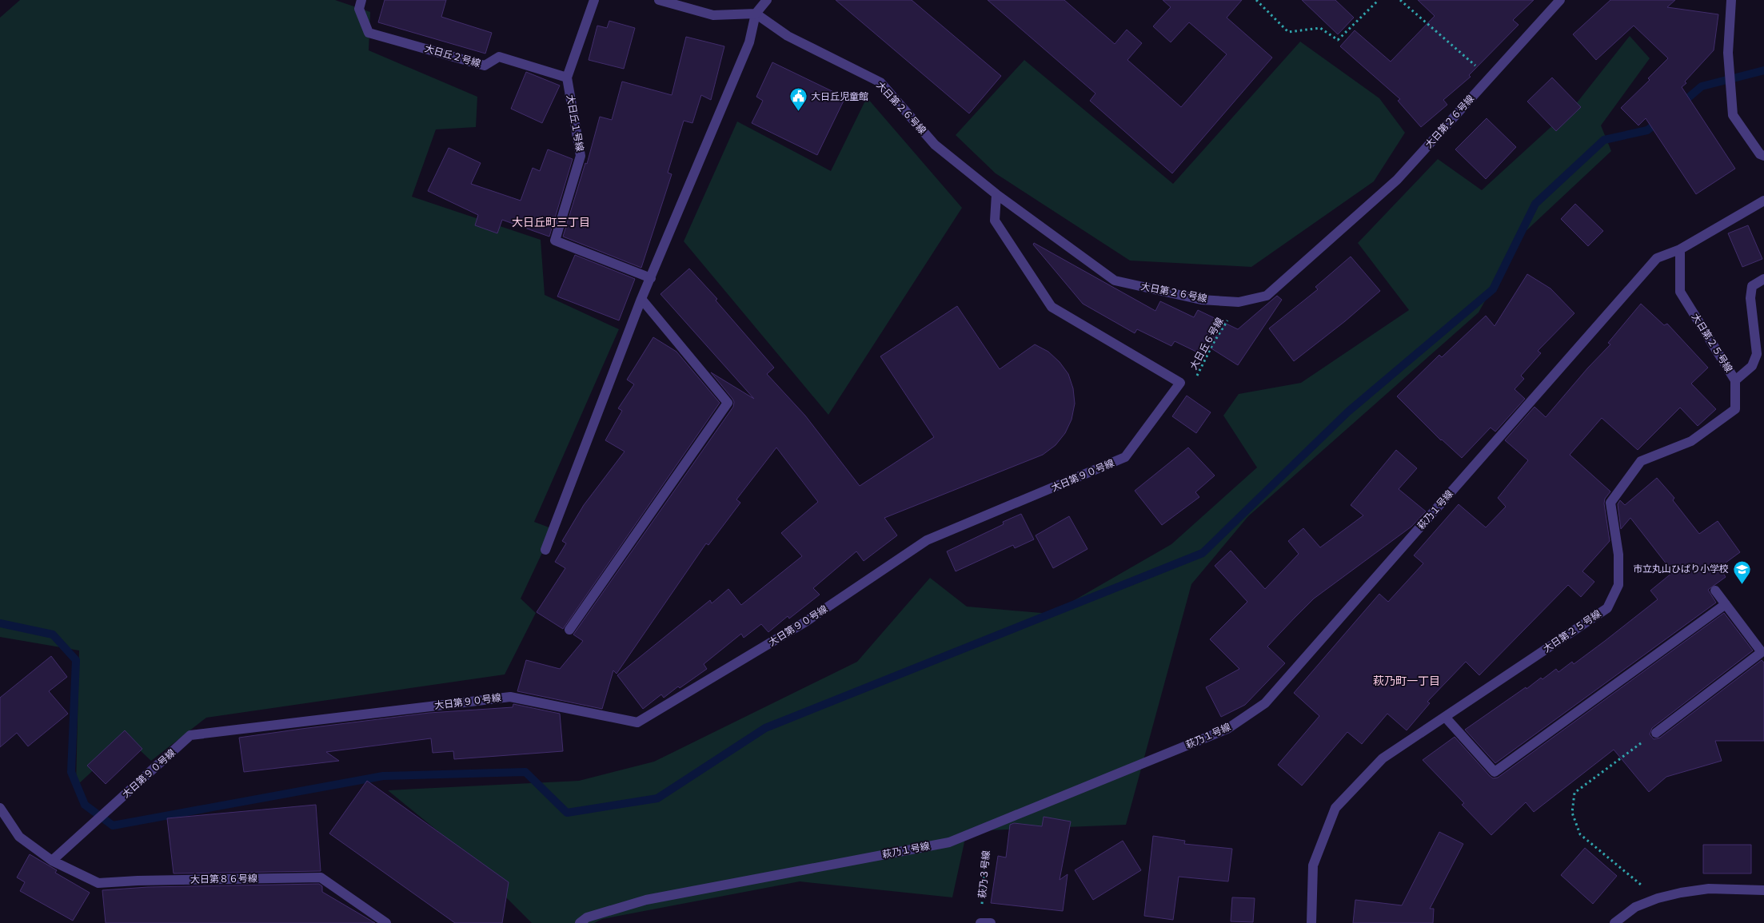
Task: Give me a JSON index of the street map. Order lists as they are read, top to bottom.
{
  "streets": {
    "street": [
      "大日丘２号線",
      "大日第２６号線",
      "大日丘１号線",
      "大日第２５号線",
      "大日第９０号線",
      "萩乃１号線",
      "大日第８６号線"
    ],
    "path": ["大日丘６号線", "萩乃３号線"]
  },
  "crossings": [
    ["大日丘２号線", "大日丘１号線"],
    ["大日第２６号線", "大日丘６号線"],
    ["大日第２５号線", "萩乃１号線"],
    ["大日丘６号線", "大日第９０号線"],
    ["大日第９０号線", "大日第８６号線"],
    ["萩乃１号線", "萩乃３号線"]
  ],
  "districts": ["大日丘町三丁目", "萩乃町一丁目"],
  "places": {
    "public building": ["大日丘児童館"],
    "school or university": ["市立丸山ひばり小学校"]
  }
}
